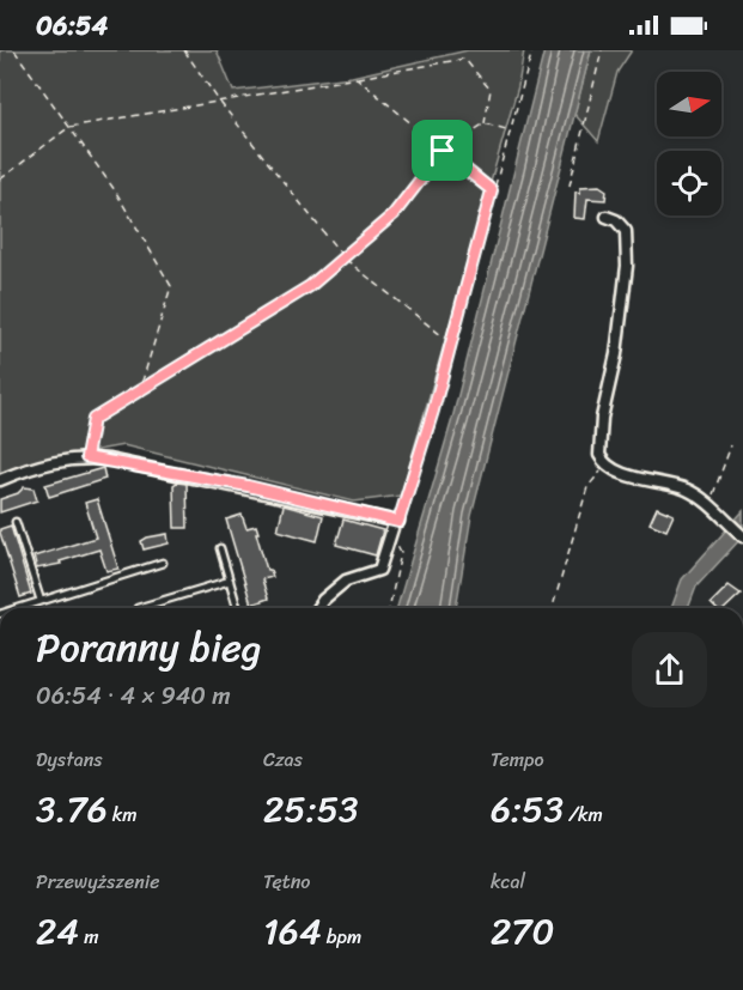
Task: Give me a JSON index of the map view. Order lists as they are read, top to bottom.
{
  "north": "right",
  "page": {
    "status": "06:54",
    "heading": ["Poranny bieg", "06:54 · 4 × 940 m"],
    "stats": [
      ["Dystans", "3.76 km"],
      ["Czas", "25:53"],
      ["Tempo", "6:53 /km"],
      ["Przewyższenie", "24 m"],
      ["Tętno", "164 bpm"],
      ["kcal", "270"]
    ]
  }
}
